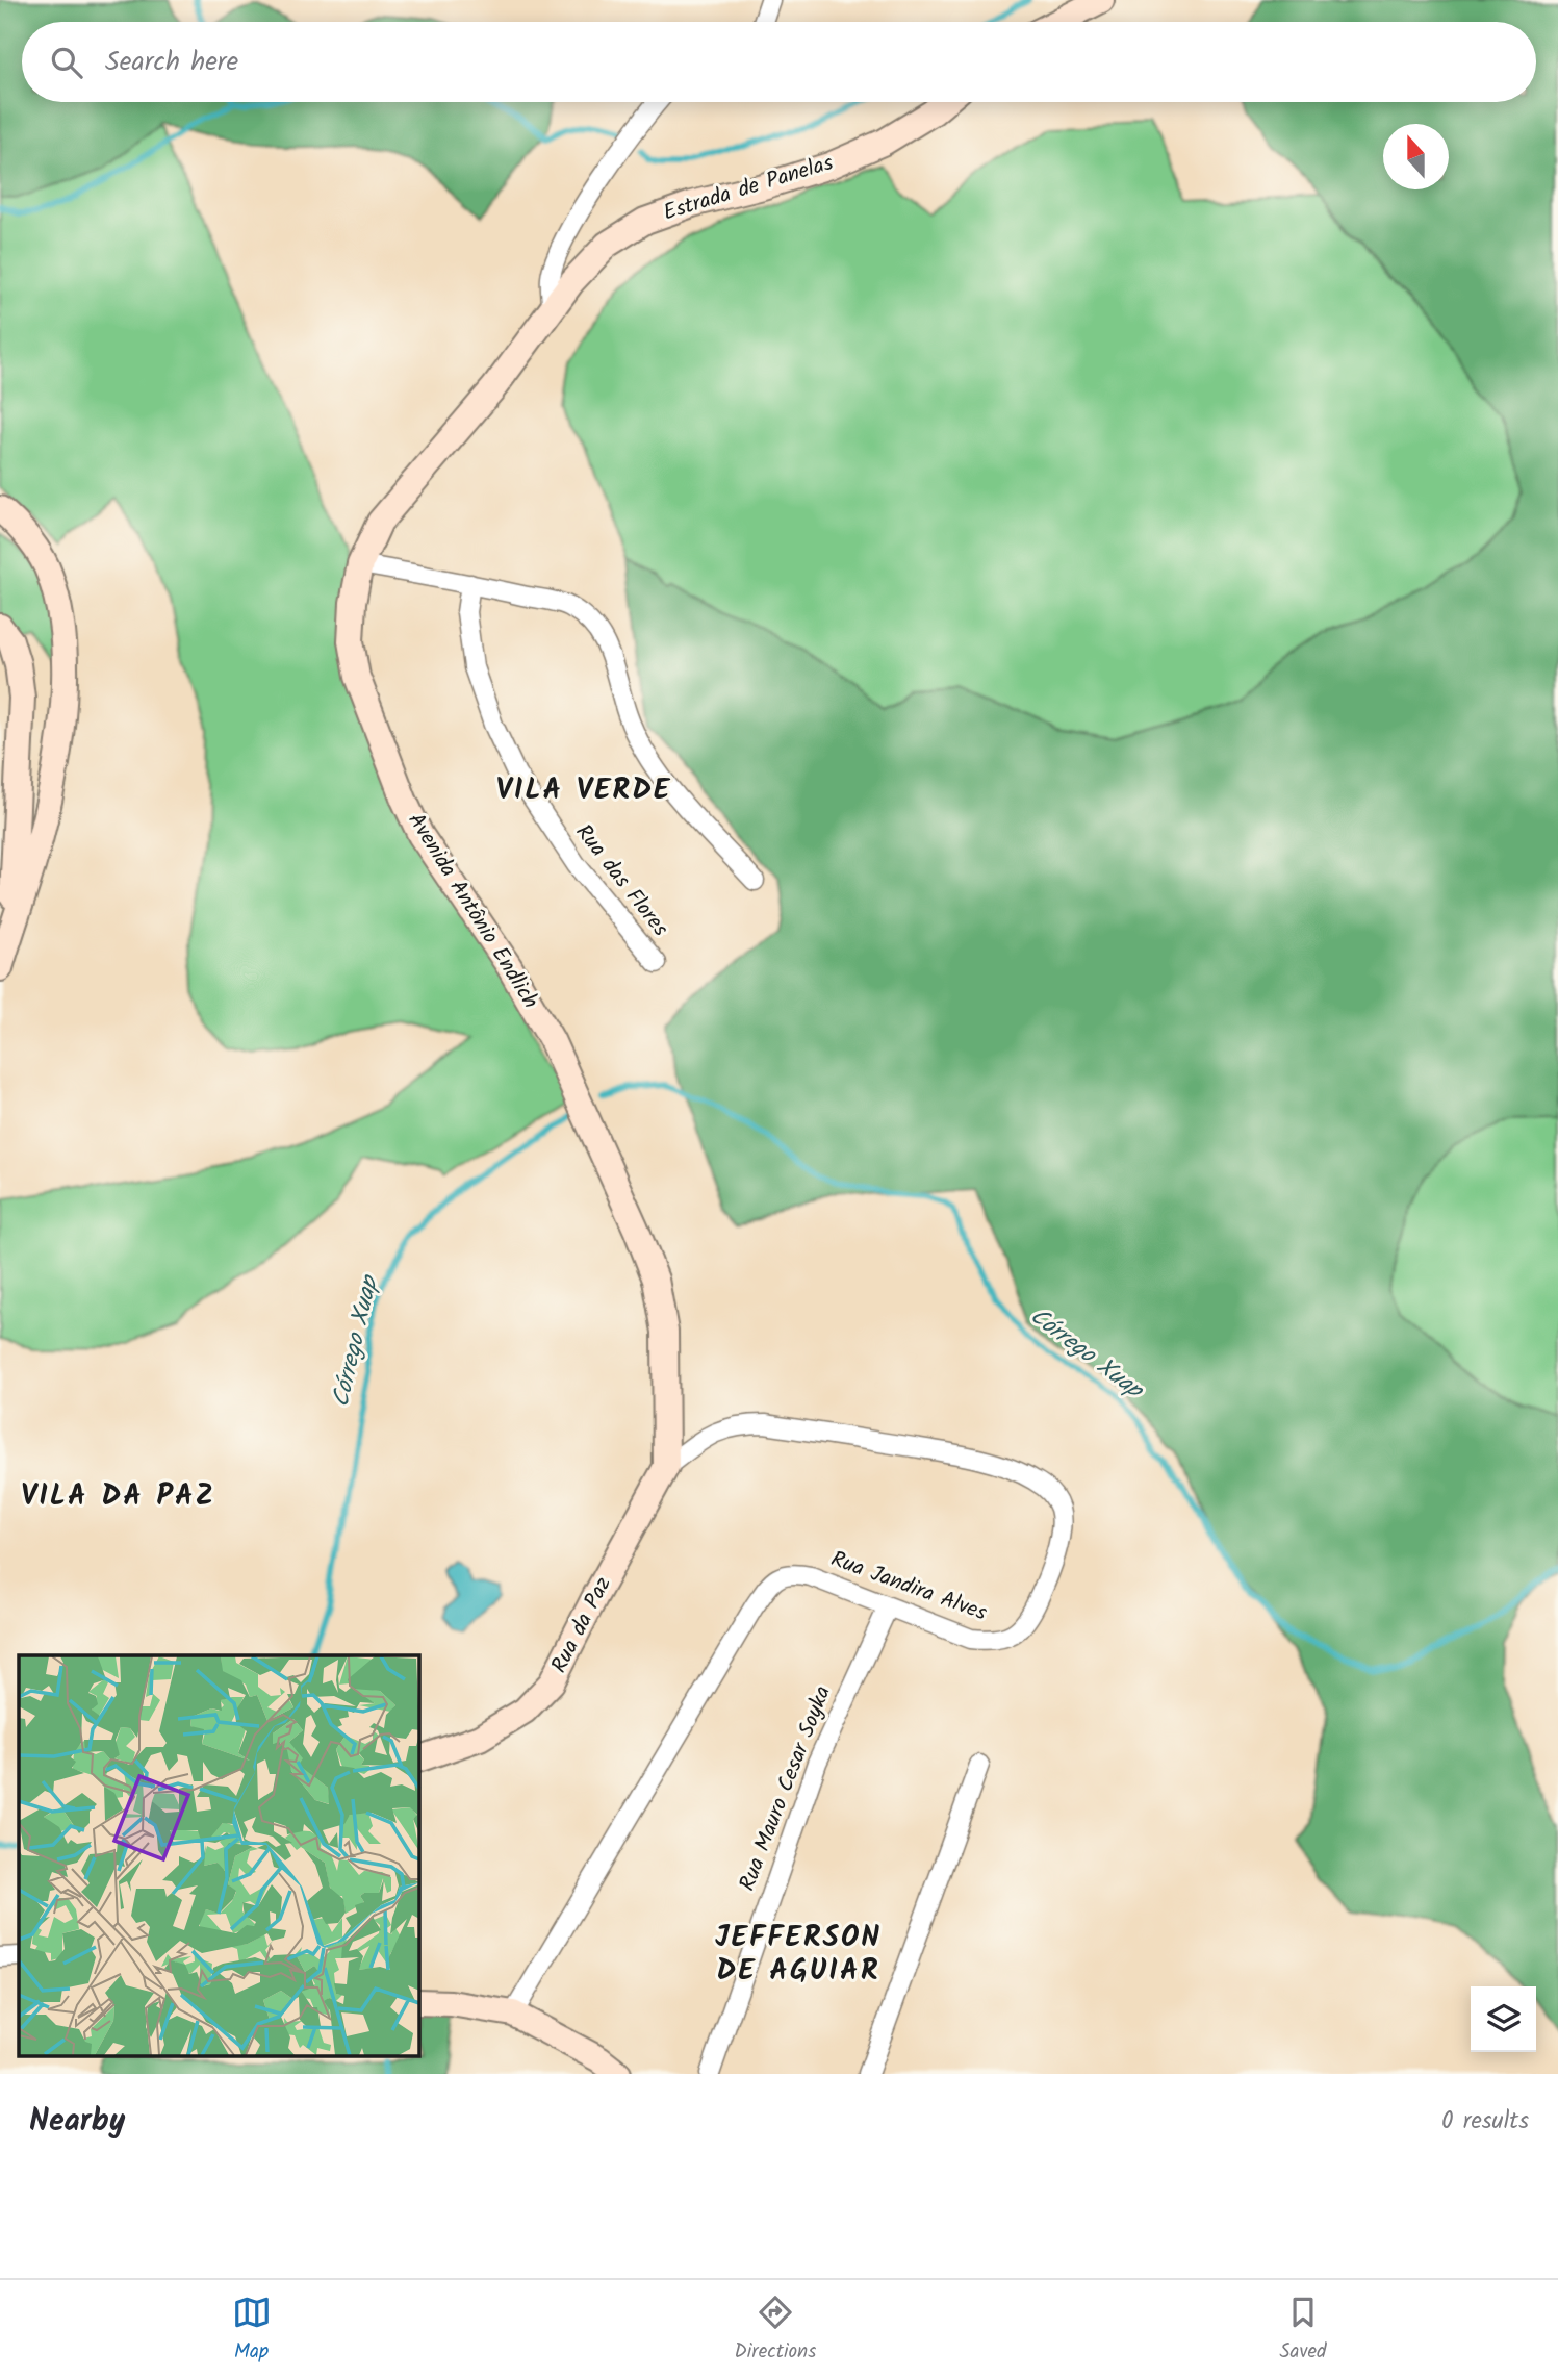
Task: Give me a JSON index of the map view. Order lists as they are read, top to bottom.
{
  "streets": {
    "street": [
      "Estrada de Panelas",
      "Rua das Flores",
      "Avenida Antônio Endlich",
      "Rua Jandira Alves",
      "Rua da Paz",
      "Rua Mauro Cesar Soyka"
    ]
  },
  "crossings": [
    ["Estrada de Panelas", "Avenida Antônio Endlich"],
    ["Avenida Antônio Endlich", "Rua Jandira Alves"],
    ["Avenida Antônio Endlich", "Rua da Paz"],
    ["Rua Jandira Alves", "Rua da Paz"],
    ["Rua Jandira Alves", "Rua Mauro Cesar Soyka"]
  ],
  "districts": ["VILA VERDE", "VILA DA PAZ", "JEFFERSON DE AGUIAR"],
  "water": ["Córrego Xuap"],
  "north": "top",
  "page": {
    "search": "Search here",
    "heading": ["Nearby", "0 results"],
    "nav": ["Map", "Directions", "Saved"]
  }
}
